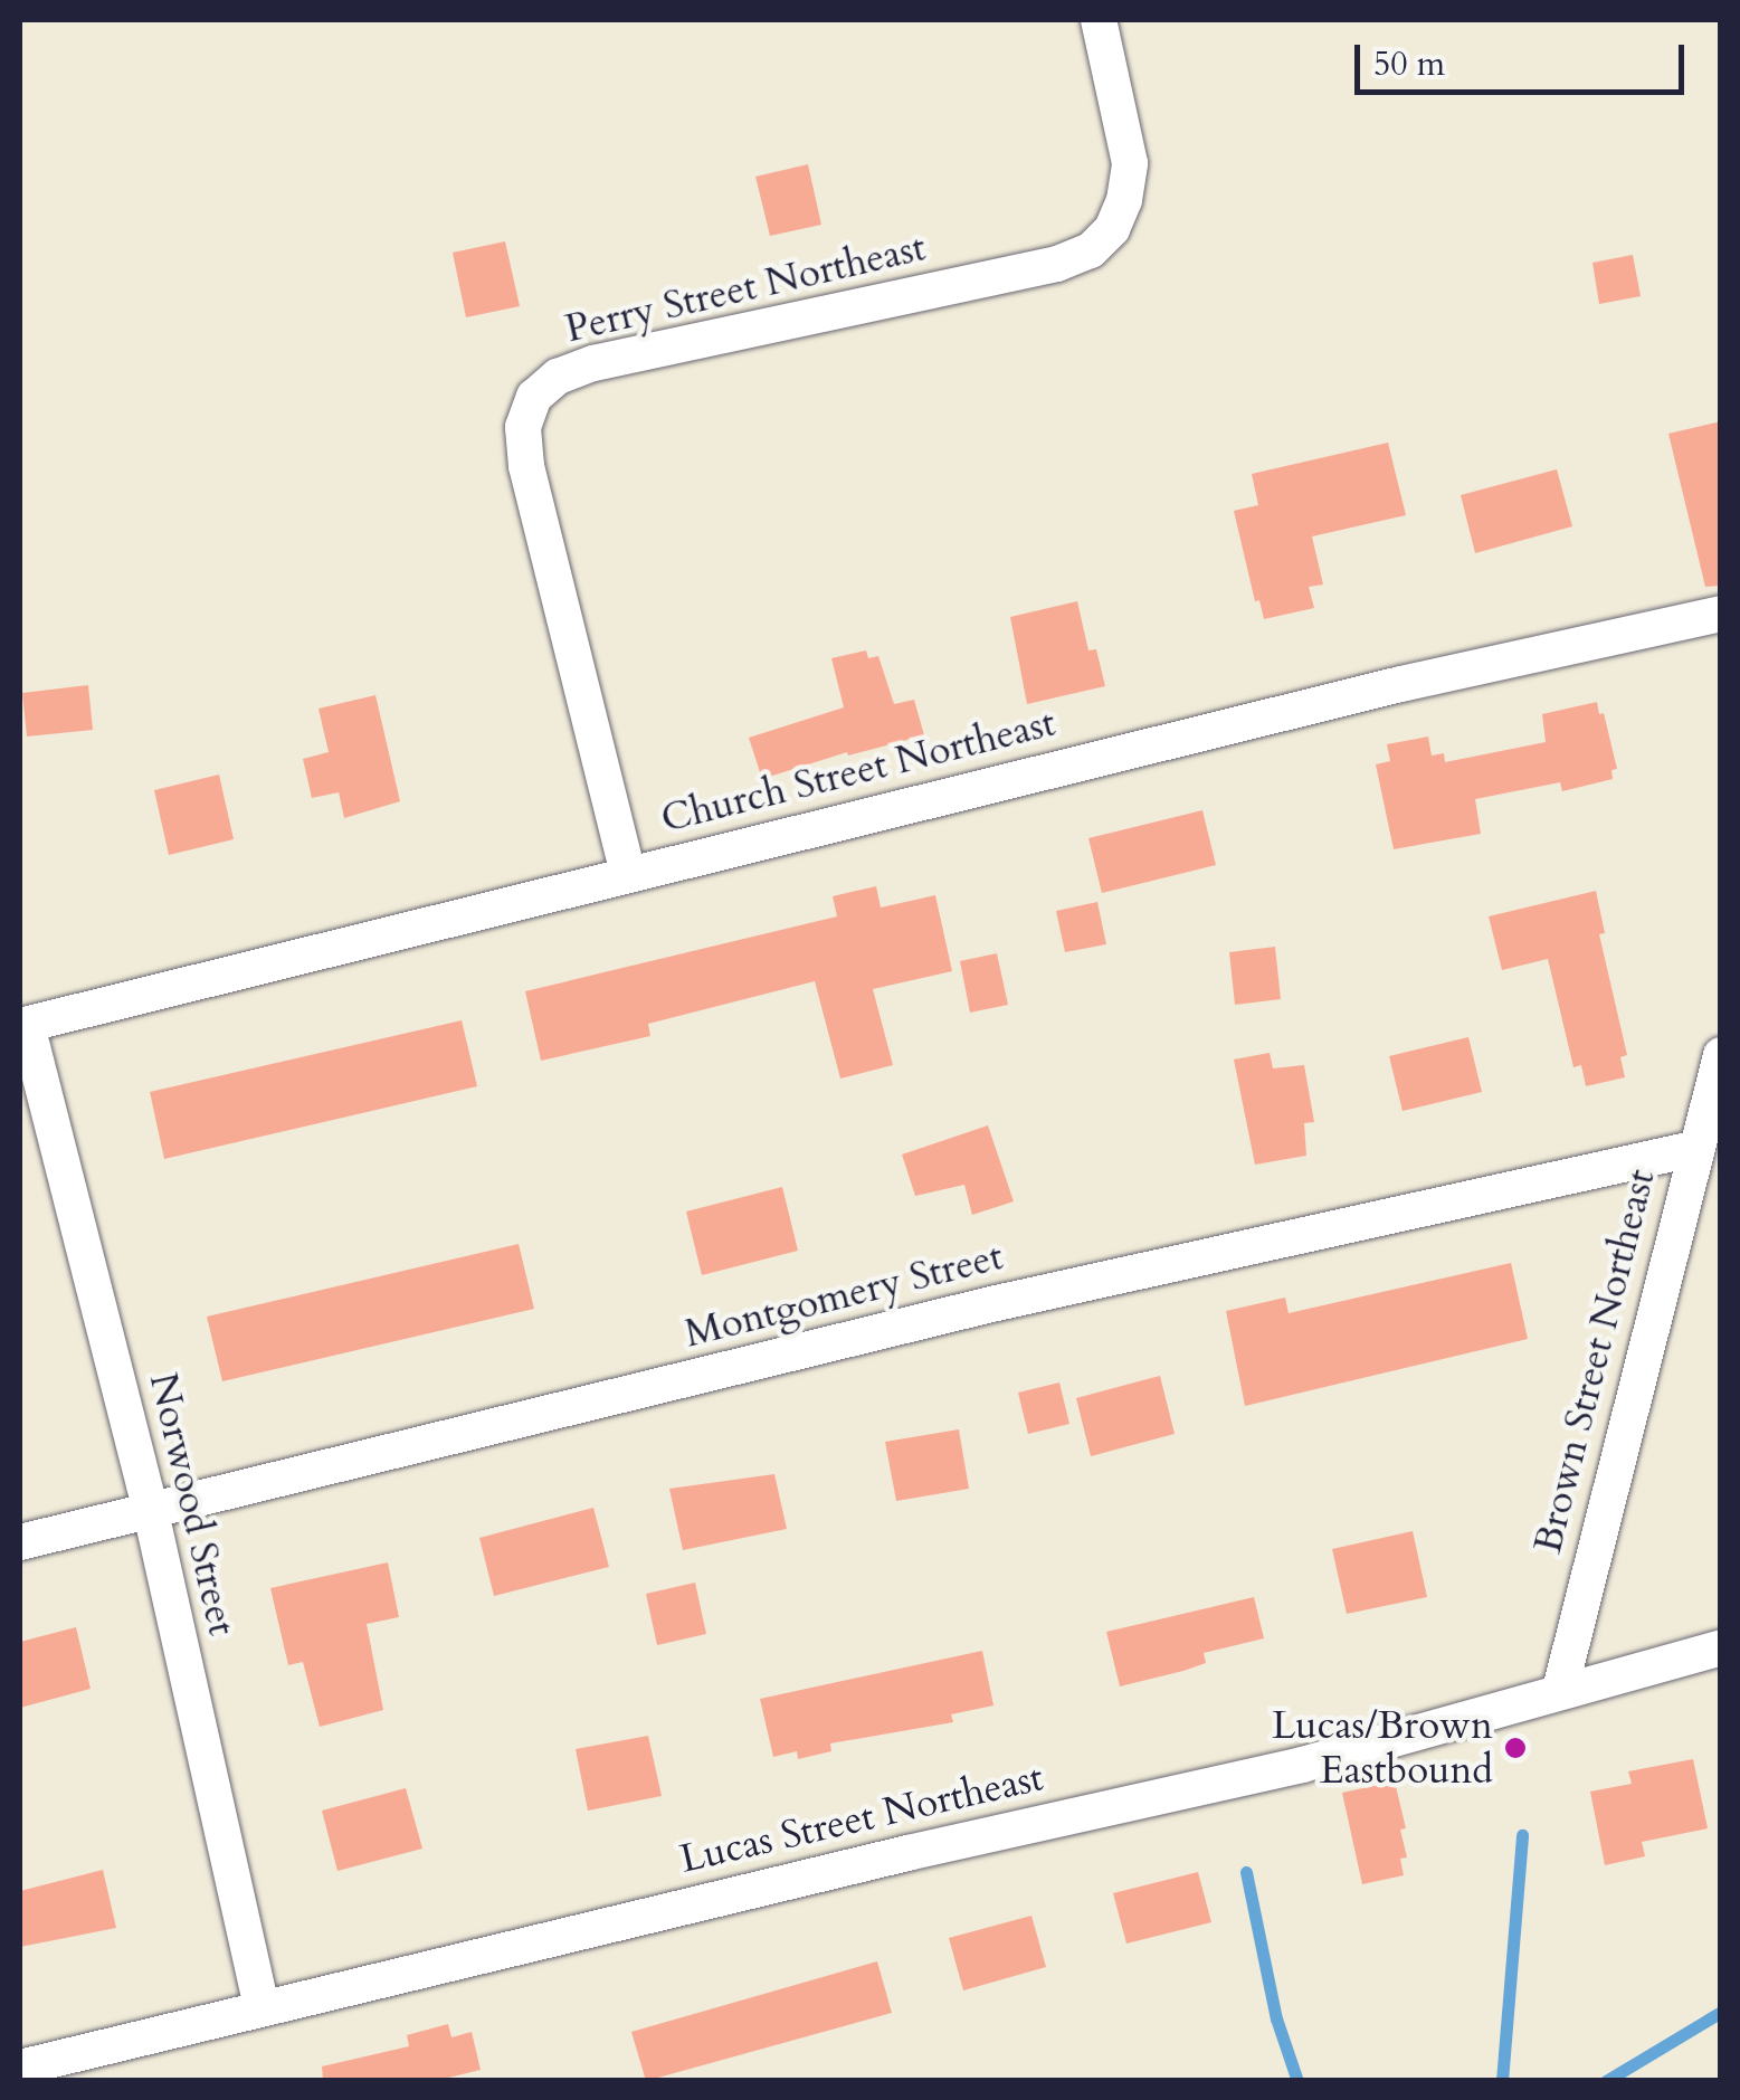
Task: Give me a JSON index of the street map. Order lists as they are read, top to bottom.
{
  "streets": {
    "street": [
      "Perry Street Northeast",
      "Church Street Northeast",
      "Montgomery Street",
      "Brown Street Northeast",
      "Norwood Street",
      "Lucas Street Northeast"
    ]
  },
  "crossings": [
    ["Perry Street Northeast", "Church Street Northeast"],
    ["Church Street Northeast", "Norwood Street"],
    ["Montgomery Street", "Brown Street Northeast"],
    ["Montgomery Street", "Norwood Street"],
    ["Brown Street Northeast", "Lucas Street Northeast"],
    ["Norwood Street", "Lucas Street Northeast"]
  ],
  "places": ["Lucas/Brown Eastbound"],
  "scale_bar": "50 m"
}
